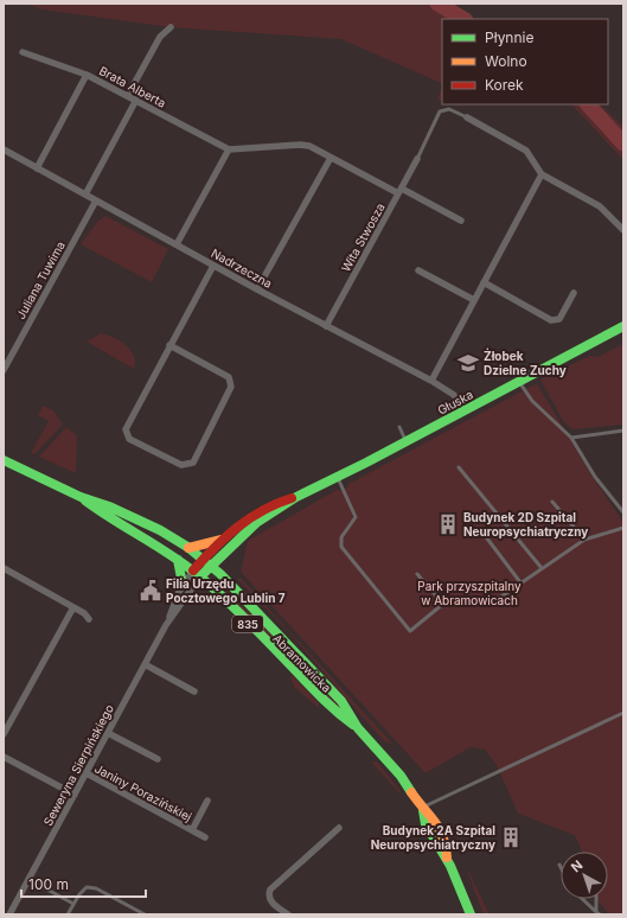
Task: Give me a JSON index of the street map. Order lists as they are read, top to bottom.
{
  "streets": {
    "main road": ["Głuska", "835", "Abramowicka"],
    "street": [
      "Brata Alberta",
      "Wita Stwosza",
      "Nadrzeczna",
      "Juliana Tuwima",
      "Seweryna Sierpińskiego",
      "Janiny Porazińskiej"
    ]
  },
  "crossings": [
    ["Wita Stwosza", "Nadrzeczna"],
    ["Nadrzeczna", "Juliana Tuwima"],
    ["Nadrzeczna", "Głuska"],
    ["Głuska", "835"],
    ["Głuska", "Abramowicka"],
    ["Głuska", "Seweryna Sierpińskiego"],
    ["835", "Abramowicka"],
    ["835", "Seweryna Sierpińskiego"],
    ["Abramowicka", "Seweryna Sierpińskiego"],
    ["Seweryna Sierpińskiego", "Janiny Porazińskiej"]
  ],
  "parks": ["Park przyszpitalny w Abramowicach"],
  "places": {
    "school or university": ["Żłobek Dzielne Zuchy"],
    "building": ["Budynek 2D Szpital Neuropsychiatryczny", "Budynek 2A Szpital Neuropsychiatryczny"],
    "public building": ["Filia Urzędu Pocztowego Lublin 7"]
  },
  "legend": ["Płynnie", "Wolno", "Korek"],
  "scale_bar": "100 m",
  "north": "top left"
}
